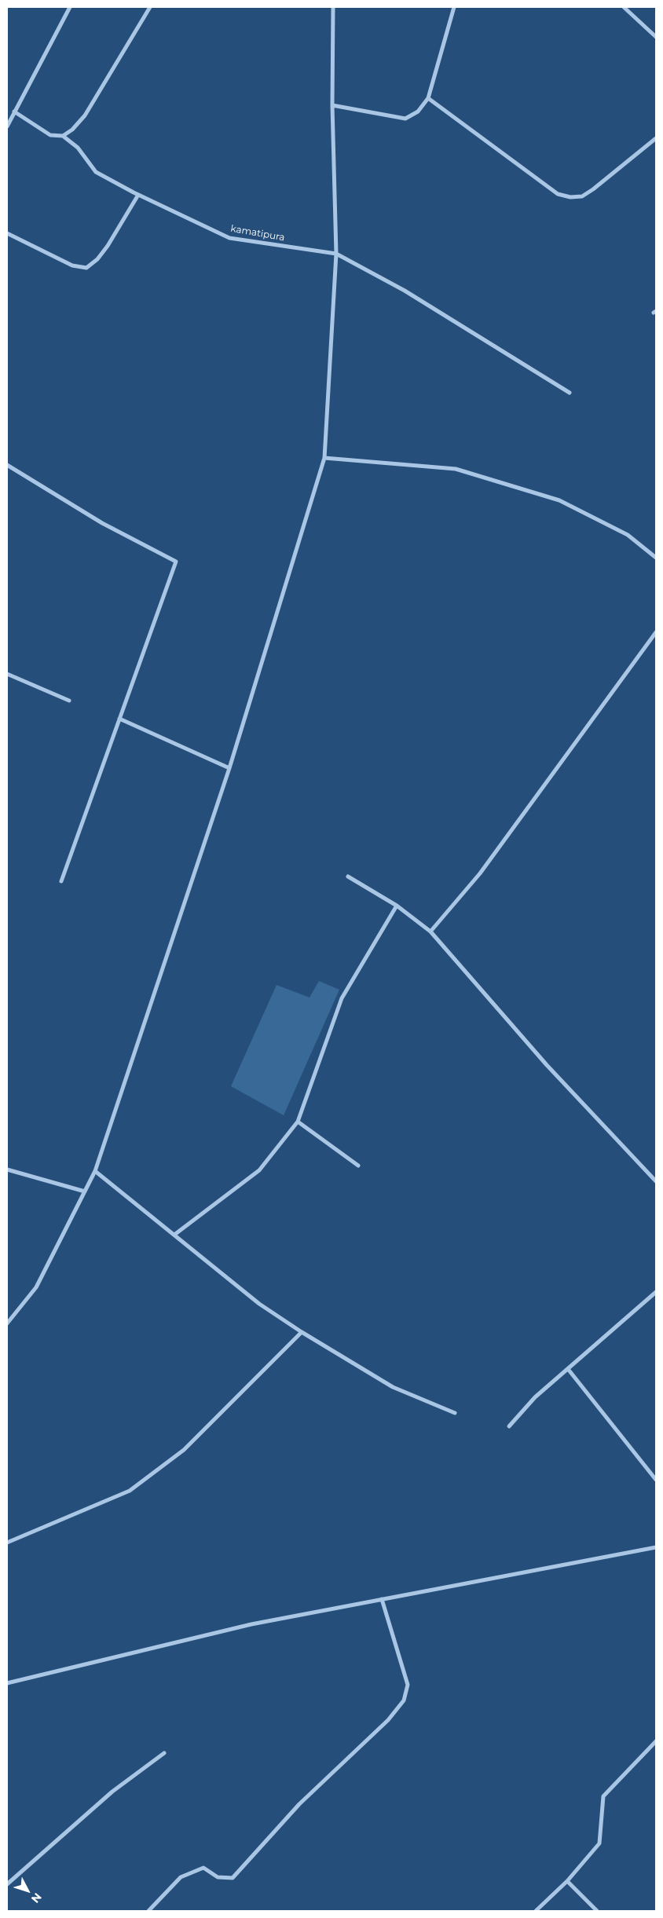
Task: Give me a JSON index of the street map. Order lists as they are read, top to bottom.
{
  "streets": {
    "street": ["kamatipura"]
  },
  "north": "bottom right"
}
